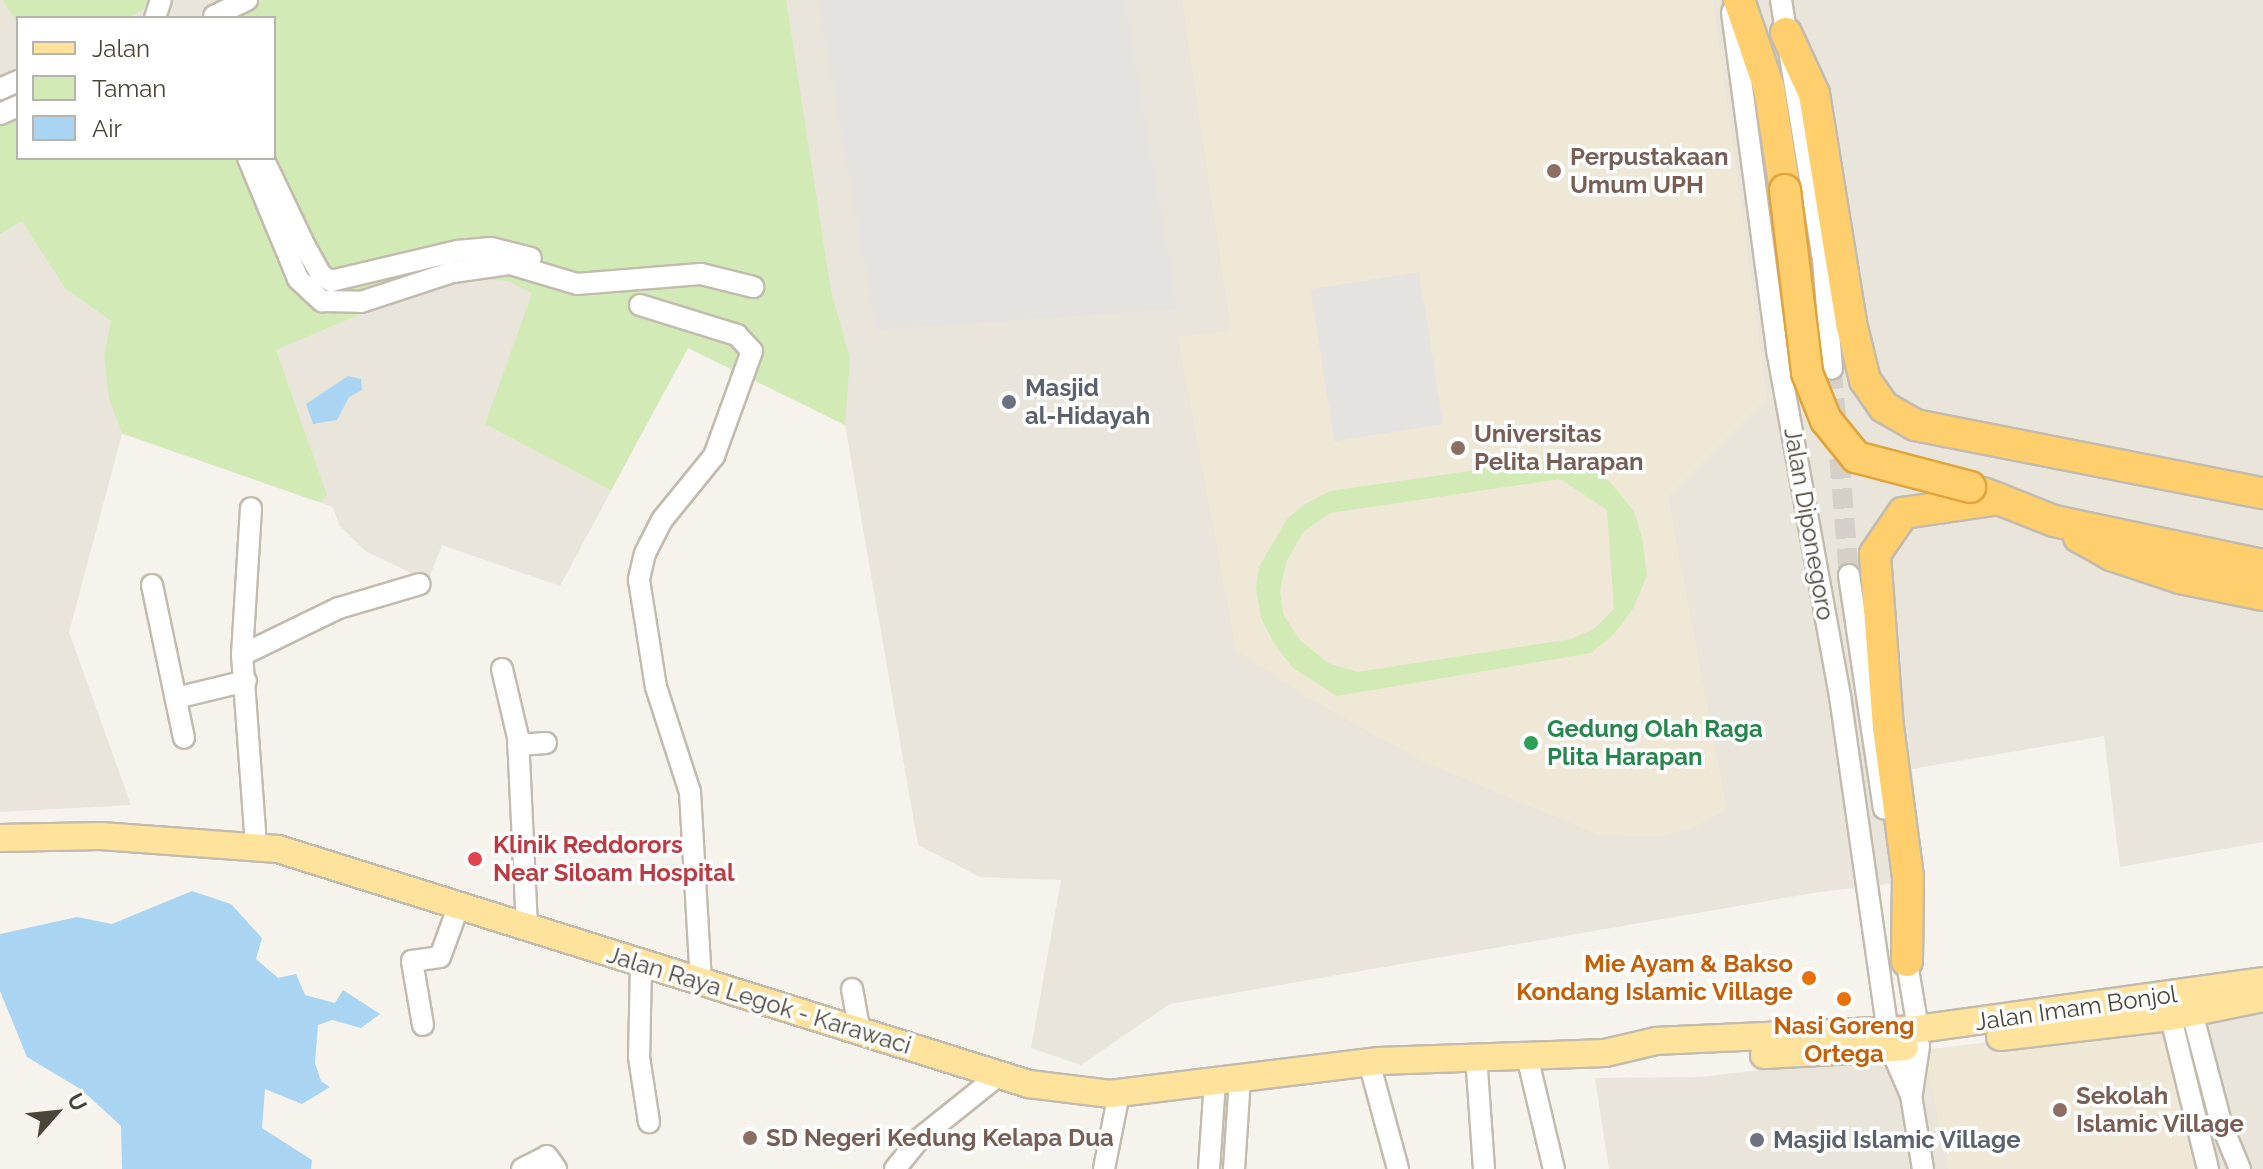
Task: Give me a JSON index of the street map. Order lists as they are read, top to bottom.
{
  "streets": {
    "main road": ["Jalan Raya Legok - Karawaci", "Jalan Imam Bonjol"],
    "street": ["Jalan Diponegoro"]
  },
  "crossings": [
    ["Jalan Diponegoro", "Jalan Imam Bonjol"],
    ["Jalan Raya Legok - Karawaci", "Jalan Imam Bonjol"]
  ],
  "places": [
    "Perpustakaan Umum UPH",
    "Masjid al-Hidayah",
    "Universitas Pelita Harapan",
    "Gedung Olah Raga Plita Harapan",
    "Klinik Reddorors Near Siloam Hospital",
    "Mie Ayam & Bakso Kondang Islamic Village",
    "Nasi Goreng Ortega",
    "Sekolah Islamic Village",
    "SD Negeri Kedung Kelapa Dua",
    "Masjid Islamic Village"
  ],
  "legend": ["Jalan", "Taman", "Air"],
  "north": "top right"
}
